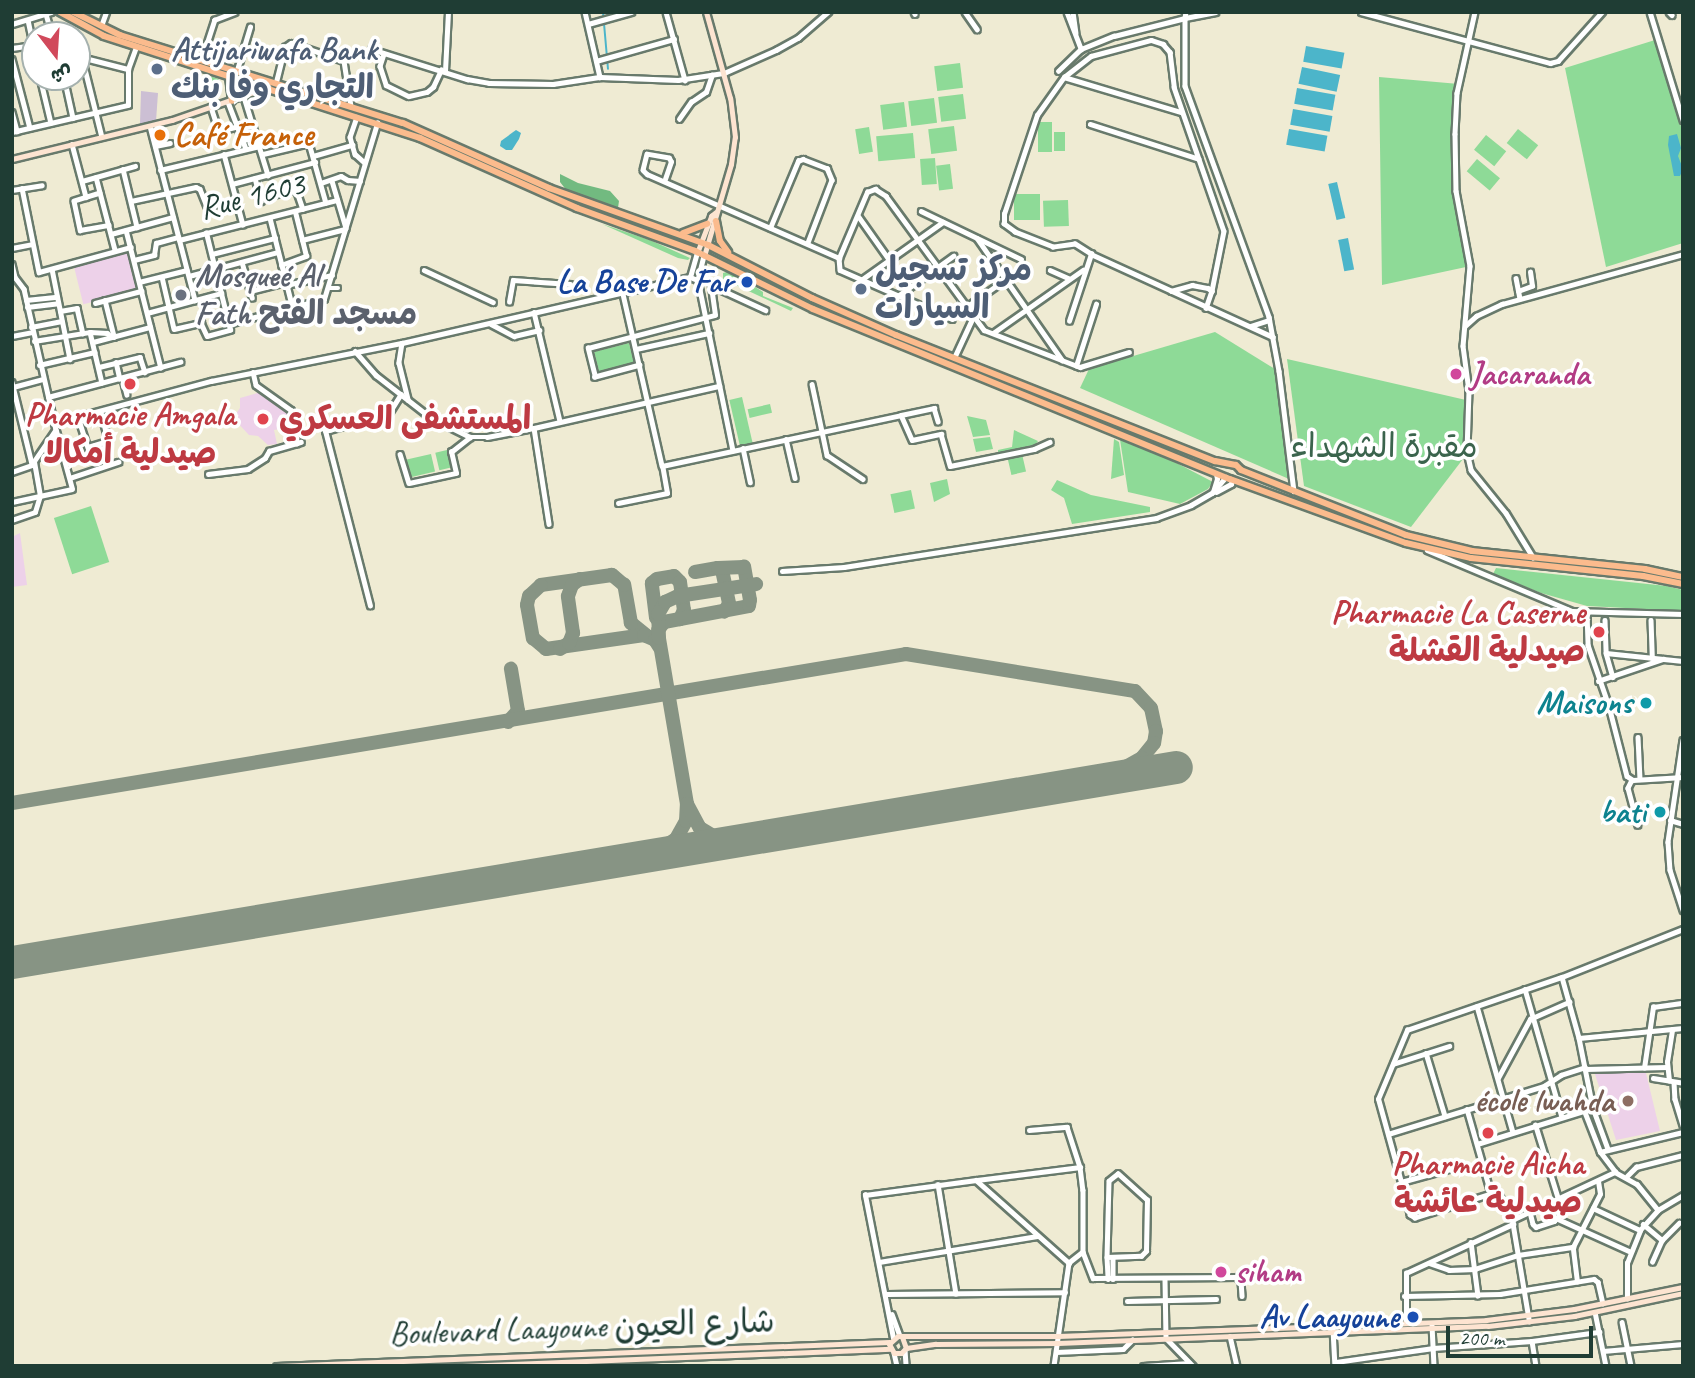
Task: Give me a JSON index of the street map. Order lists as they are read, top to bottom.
{
  "streets": {
    "street": ["Rue 1603", "Boulevard Laayoune شارع العيون"]
  },
  "parks": ["مقبرة الشهداء"],
  "places": [
    "Attijariwafa Bank التجاري وفا بنك",
    "Café France",
    "La Base De Far",
    "مركز تسجيل السيارات",
    "Mosqueé Al Fath مسجد الفتح",
    "Jacaranda",
    "Pharmacie Amgala صيدلية أمكالا",
    "المستشفى العسكري",
    "Pharmacie La Caserne صيدلية القشلة",
    "Maisons",
    "bati",
    "école lwahda",
    "Pharmacie Aicha صيدلية عائشة",
    "siham",
    "Av Laayoune"
  ],
  "scale_bar": "200 m",
  "north": "bottom"
}
